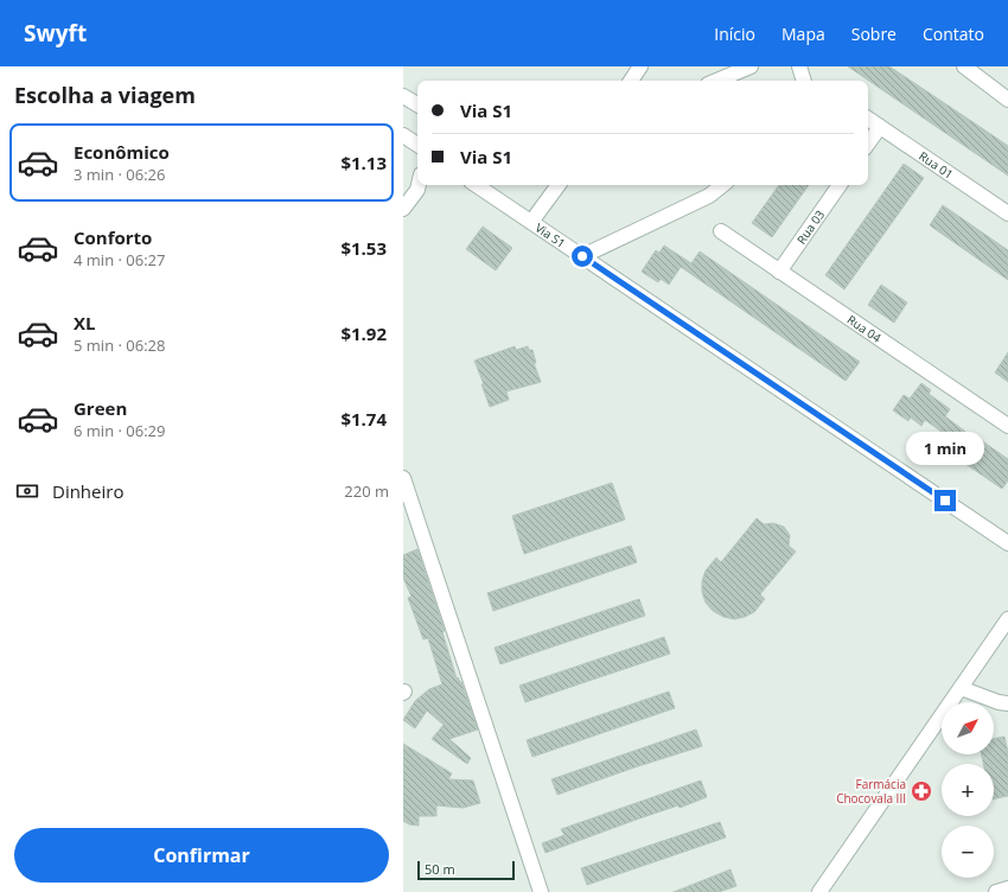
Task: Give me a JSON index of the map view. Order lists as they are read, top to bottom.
{
  "streets": {
    "street": [
      "Rua 01",
      "Rua 03",
      "Via S1",
      "Rua 04"
    ]
  },
  "crossings": [
    ["Rua 03", "Rua 04"]
  ],
  "places": {
    "pharmacy": ["Farmácia Chocovala III"]
  },
  "scale_bar": "50 m",
  "north": "top right",
  "page": {
    "header": "Swyft",
    "nav": [
      "Início",
      "Mapa",
      "Sobre",
      "Contato"
    ],
    "heading": "Escolha a viagem",
    "banner": ["Via S1", "Via S1"],
    "list": [
      {
        "name": "Econômico",
        "note": "3 min · 06:26",
        "value": "$1.13"
      },
      {
        "name": "Conforto",
        "note": "4 min · 06:27",
        "value": "$1.53"
      },
      {
        "name": "XL",
        "note": "5 min · 06:28",
        "value": "$1.92"
      },
      {
        "name": "Green",
        "note": "6 min · 06:29",
        "value": "$1.74"
      }
    ],
    "bubble": "1 min",
    "pay": ["Dinheiro", "220 m"],
    "map_buttons": ["+", "−"],
    "buttons": "Confirmar",
    "scale": "50 m"
  }
}
